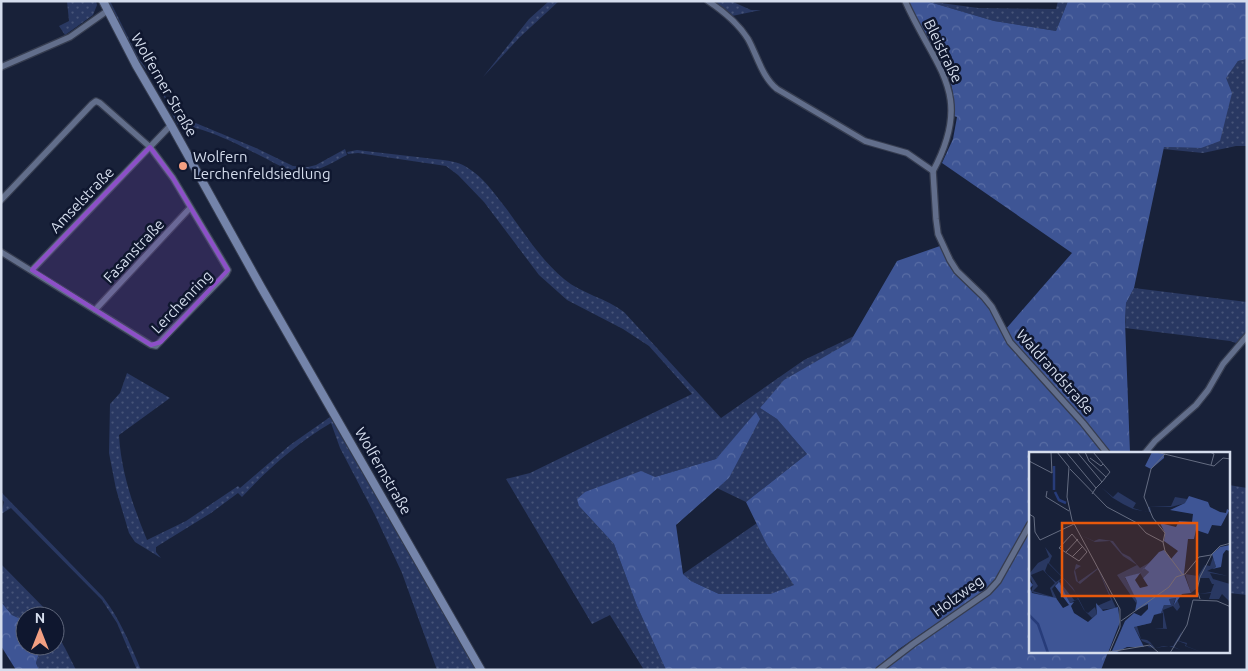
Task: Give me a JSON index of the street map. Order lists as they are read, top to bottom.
{
  "streets": {
    "main road": ["Wolferner Straße", "Wolfernstraße"],
    "street": [
      "Bleistraße",
      "Amselstraße",
      "Fasanstraße",
      "Lerchenring",
      "Waldrandstraße",
      "Holzweg"
    ]
  },
  "crossings": [
    ["Bleistraße", "Waldrandstraße"],
    ["Wolferner Straße", "Wolfernstraße"],
    ["Amselstraße", "Lerchenring"],
    ["Fasanstraße", "Lerchenring"]
  ],
  "places": ["Wolfern Lerchenfeldsiedlung"],
  "north": "top"
}
